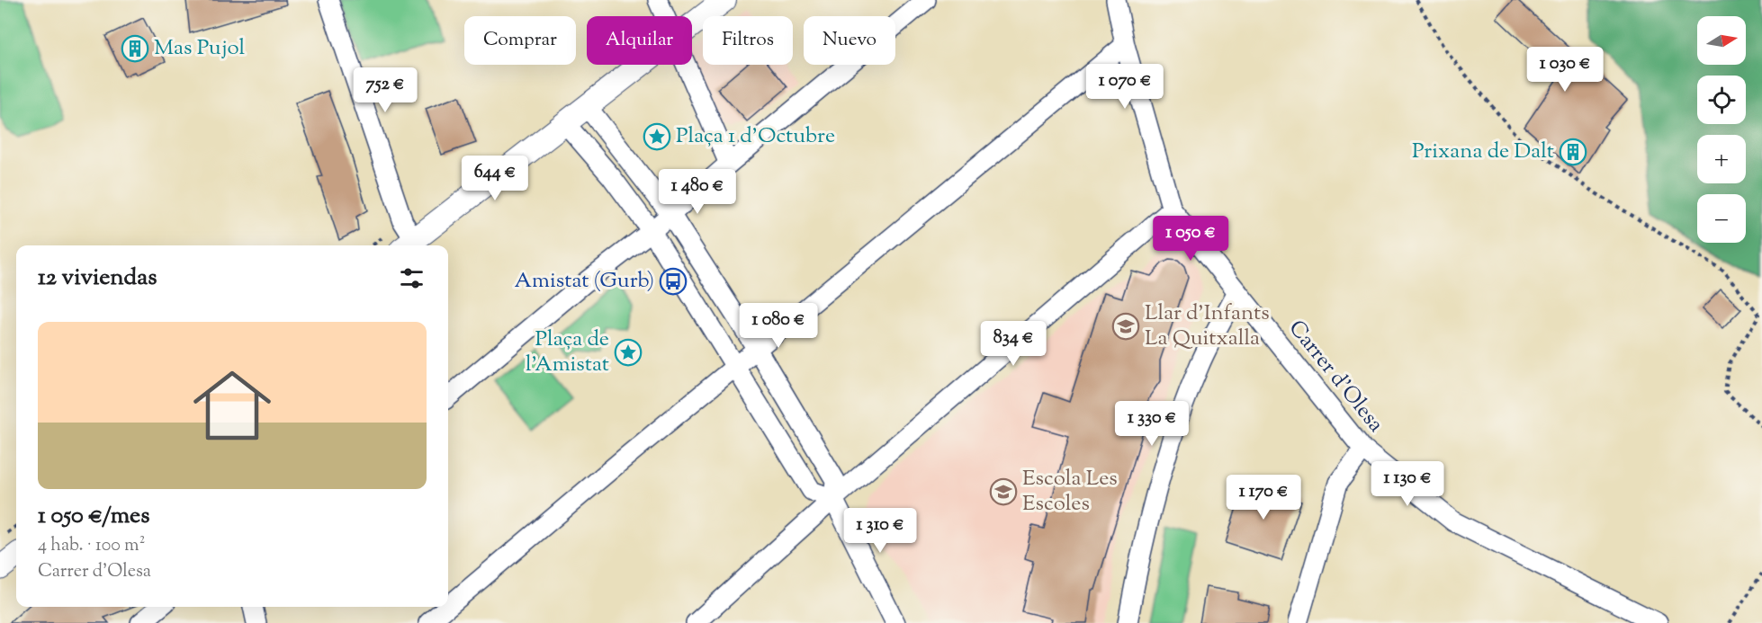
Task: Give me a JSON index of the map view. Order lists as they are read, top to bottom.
{
  "streets": {
    "street": ["Carrer d'Olesa"]
  },
  "places": {
    "building": ["Mas Pujol", "Prixana de Dalt"],
    "place": ["Plaça 1 d'Octubre", "Plaça de l'Amistat"],
    "bus stop": ["Amistat (Gurb)"],
    "school or university": ["Llar d'Infants La Quitxalla", "Escola Les Escoles"]
  },
  "north": "right",
  "page": {
    "map_buttons": ["+", "−"],
    "chip": [
      "Comprar",
      "Alquilar",
      "Filtros",
      "Nuevo"
    ],
    "price": [
      "1 030 €",
      "1 070 €",
      "752 €",
      "644 €",
      "1 480 €",
      "1 050 €",
      "1 080 €",
      "834 €",
      "1 330 €",
      "1 130 €",
      "1 170 €",
      "1 310 €"
    ],
    "heading": "12 viviendas",
    "list": [
      {
        "name": "1 050 €/mes",
        "note": "4 hab. · 100 m² · Carrer d'Olesa"
      }
    ]
  }
}
